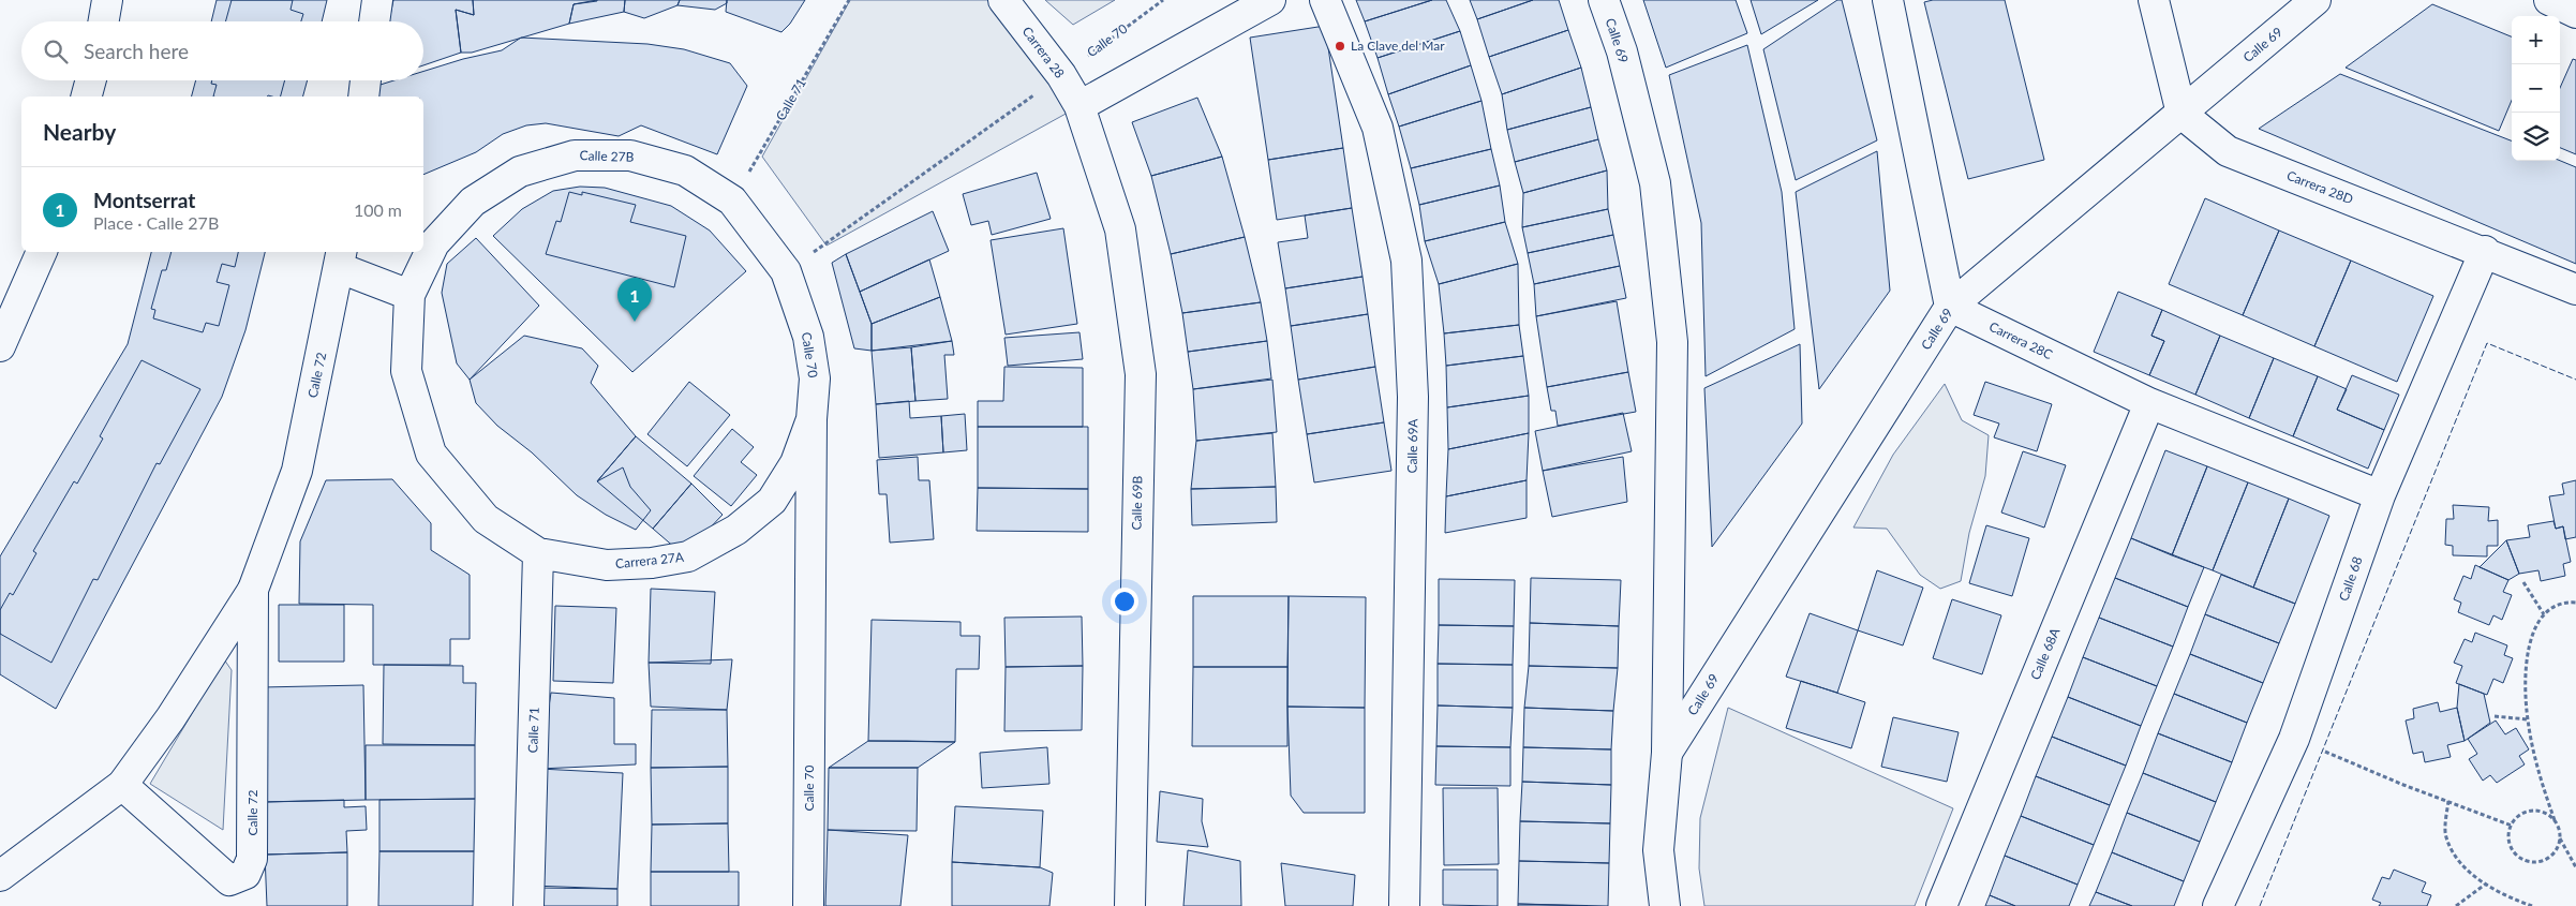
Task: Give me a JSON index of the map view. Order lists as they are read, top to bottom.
{
  "streets": {
    "street": [
      "Calle 70",
      "Calle 69",
      "Carrera 28",
      "Calle 71",
      "Calle 27B",
      "Carrera 28D",
      "Carrera 28C",
      "Calle 72",
      "Calle 69A",
      "Calle 69B",
      "Carrera 27A",
      "Calle 68",
      "Calle 68A"
    ]
  },
  "crossings": [
    ["Calle 70", "Carrera 28"],
    ["Calle 70", "Calle 27B"],
    ["Calle 70", "Carrera 27A"],
    ["Calle 69", "Carrera 28D"],
    ["Calle 69", "Carrera 28C"],
    ["Carrera 28", "Calle 69B"],
    ["Calle 71", "Calle 27B"],
    ["Calle 71", "Carrera 27A"],
    ["Calle 27B", "Carrera 27A"],
    ["Carrera 28D", "Calle 68"],
    ["Carrera 28C", "Calle 68"],
    ["Carrera 28C", "Calle 68A"]
  ],
  "places": ["La Clave del Mar"],
  "page": {
    "map_buttons": ["+", "−"],
    "search": "Search here",
    "heading": "Nearby",
    "list": [
      {
        "mark": "1",
        "name": "Montserrat",
        "note": "Place · Calle 27B",
        "value": "100 m"
      }
    ],
    "pins": "1"
  }
}
